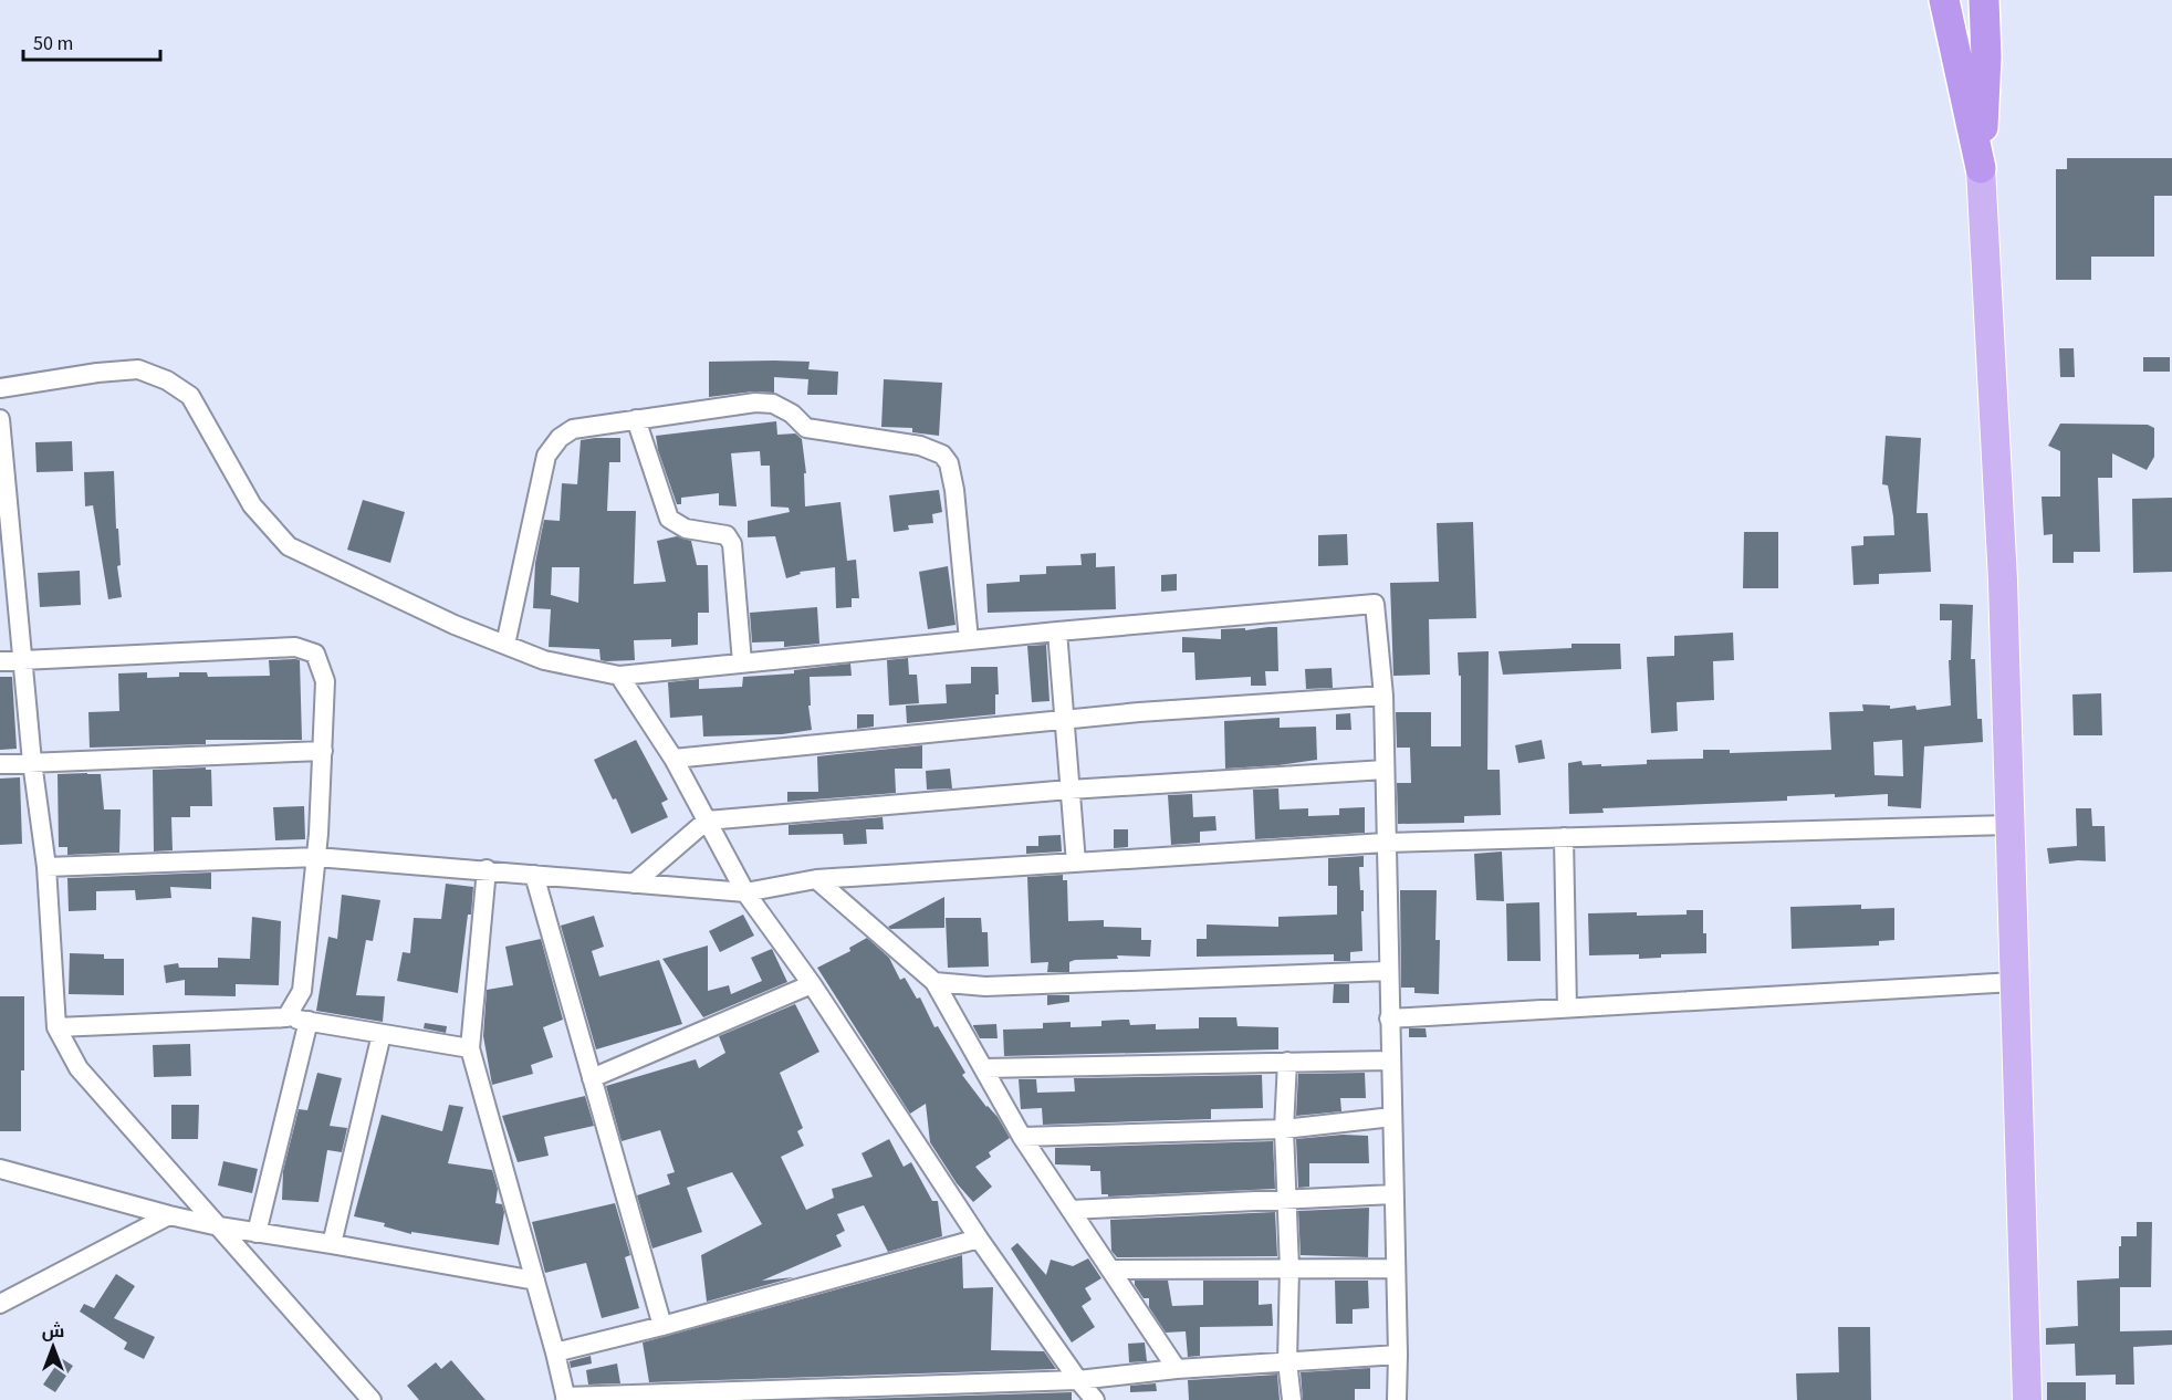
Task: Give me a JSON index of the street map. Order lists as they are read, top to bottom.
{
  "scale_bar": "50 m",
  "north": "top"
}
